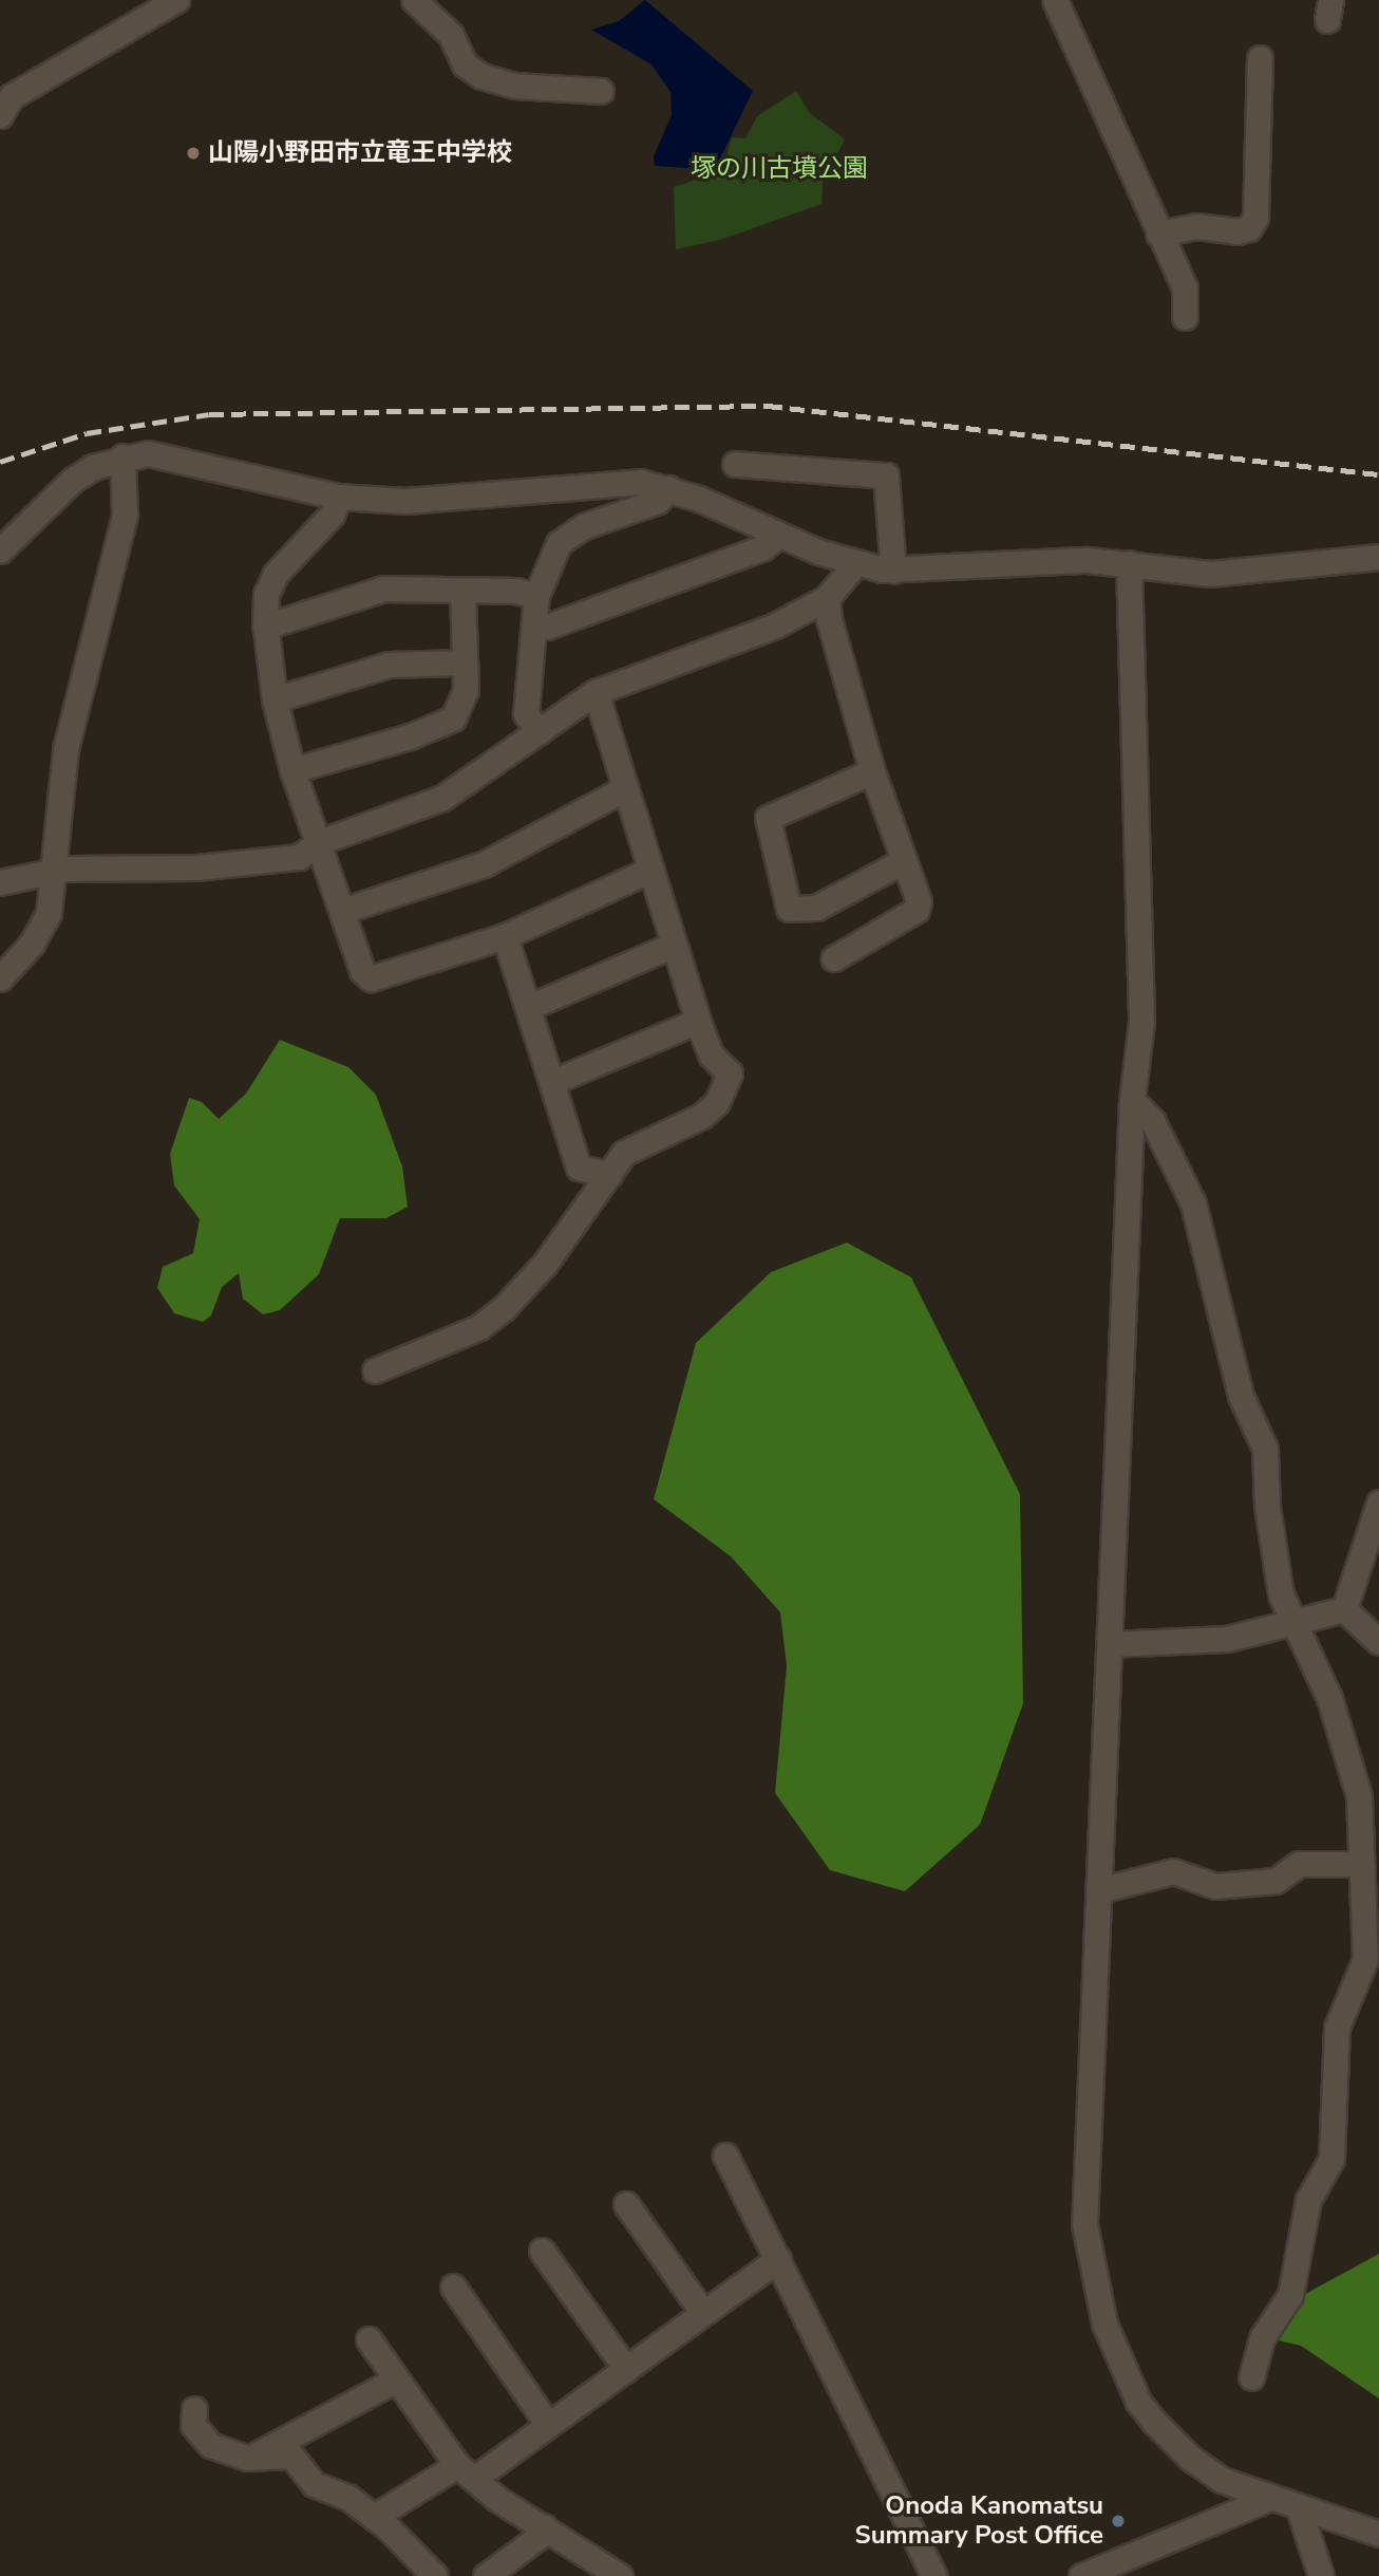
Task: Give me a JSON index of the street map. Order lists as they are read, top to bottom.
{
  "parks": ["塚の川古墳公園"],
  "places": ["山陽小野田市立竜王中学校", "Onoda Kanomatsu Summary Post Office"]
}
